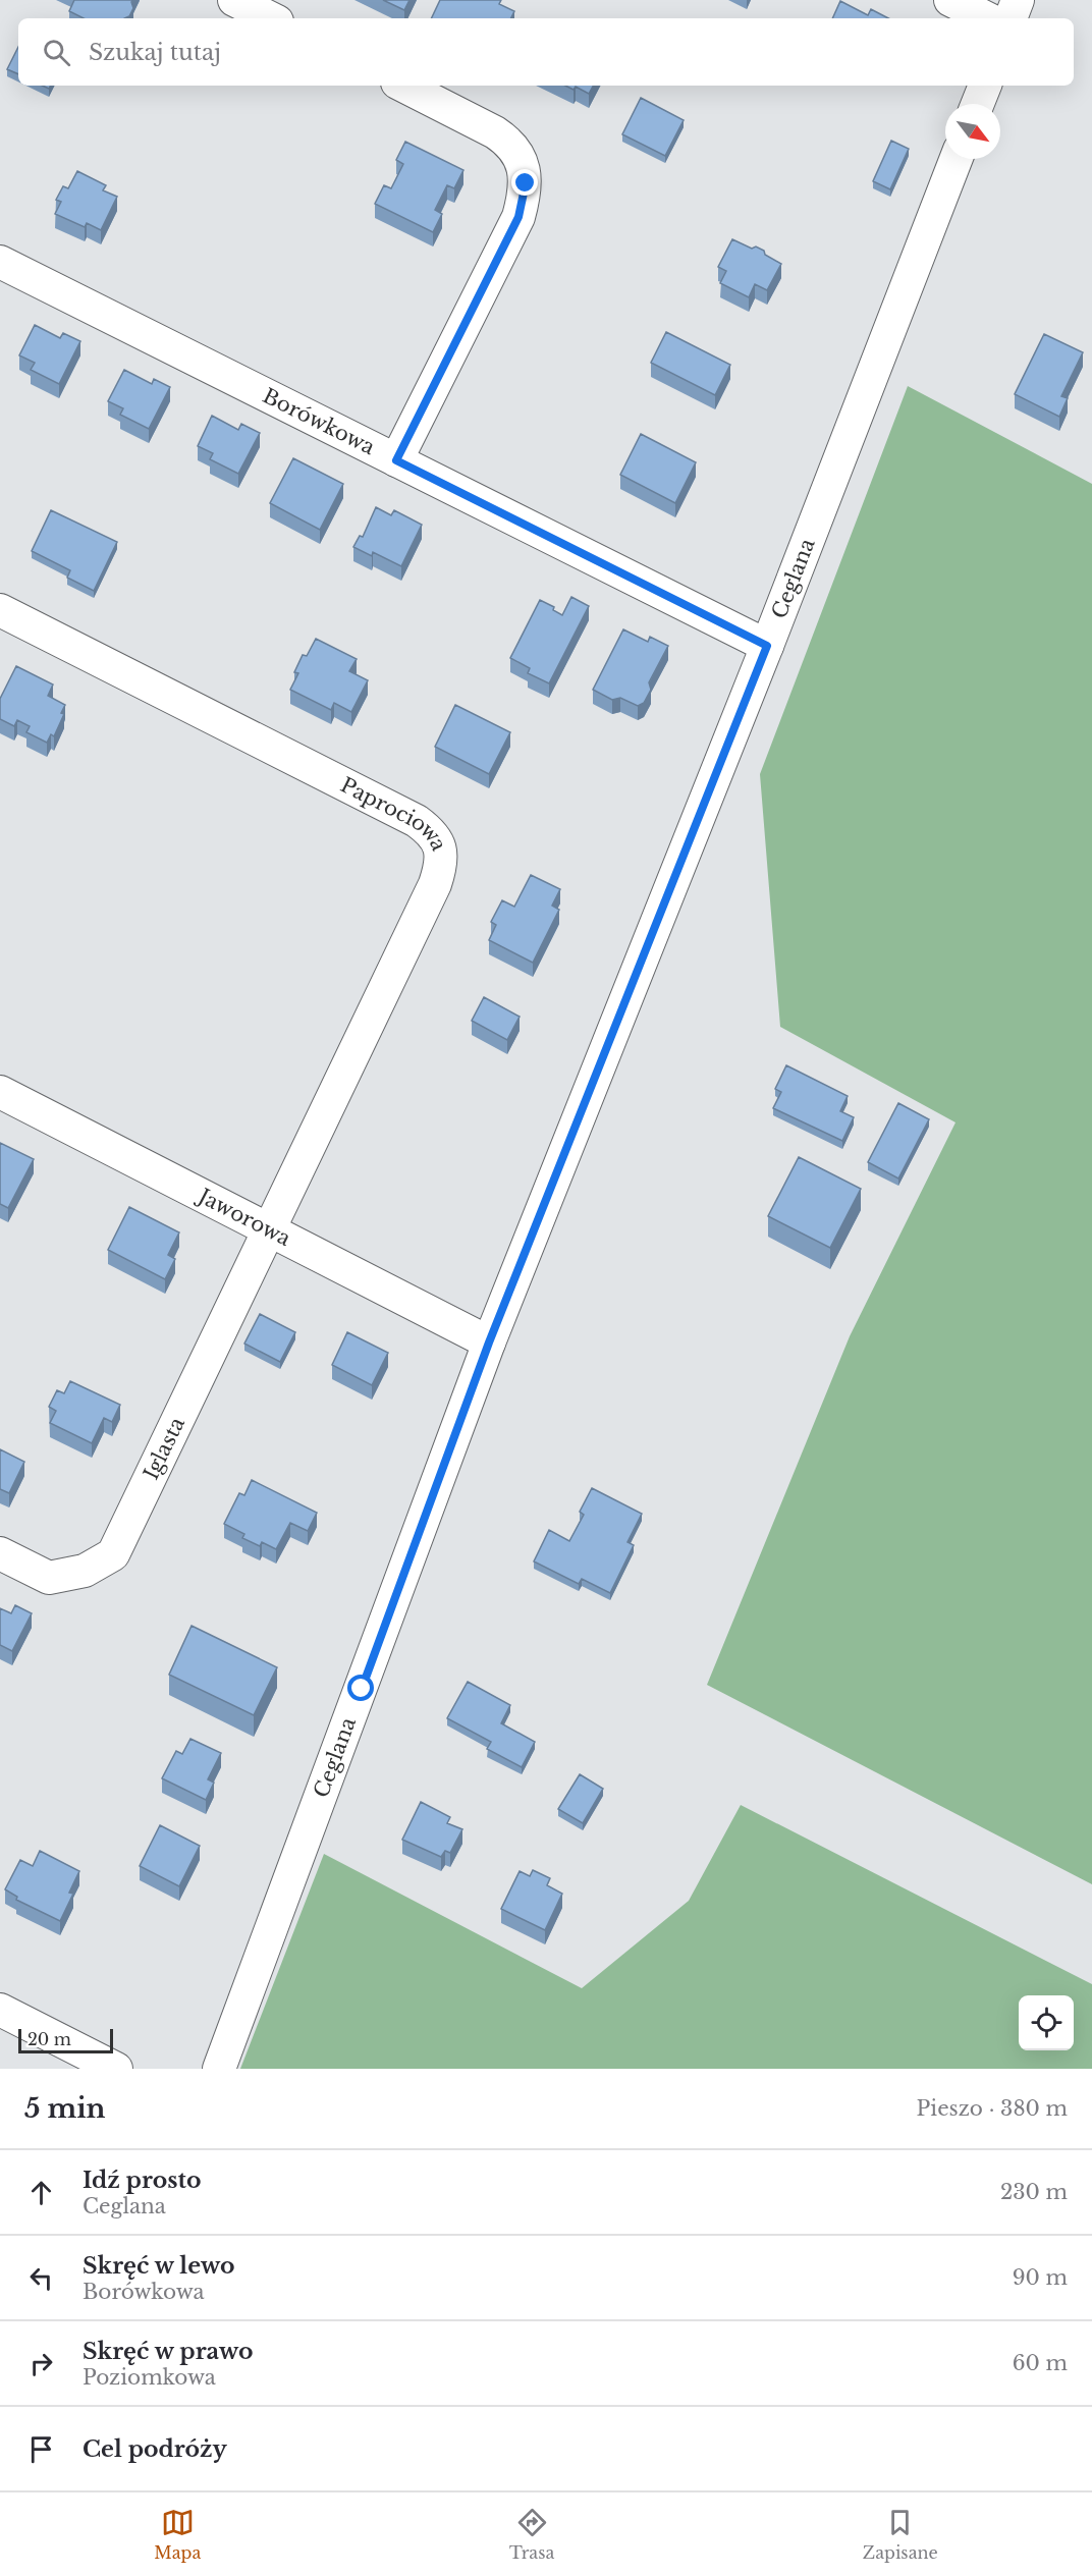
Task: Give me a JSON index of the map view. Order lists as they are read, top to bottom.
{
  "streets": {
    "street": [
      "Borówkowa",
      "Ceglana",
      "Paprociowa",
      "Jaworowa",
      "Iglasta"
    ]
  },
  "crossings": [
    ["Borówkowa", "Ceglana"],
    ["Ceglana", "Jaworowa"],
    ["Paprociowa", "Jaworowa"],
    ["Paprociowa", "Iglasta"],
    ["Jaworowa", "Iglasta"]
  ],
  "scale_bar": "20 m",
  "north": "bottom right",
  "page": {
    "search": "Szukaj tutaj",
    "scale": "20 m",
    "heading": ["5 min", "Pieszo · 380 m"],
    "list": [
      ["Idź prosto", "Ceglana", "230 m"],
      ["Skręć w lewo", "Borówkowa", "90 m"],
      ["Skręć w prawo", "Poziomkowa", "60 m"],
      "Cel podróży"
    ],
    "nav": ["Mapa", "Trasa", "Zapisane"]
  }
}
